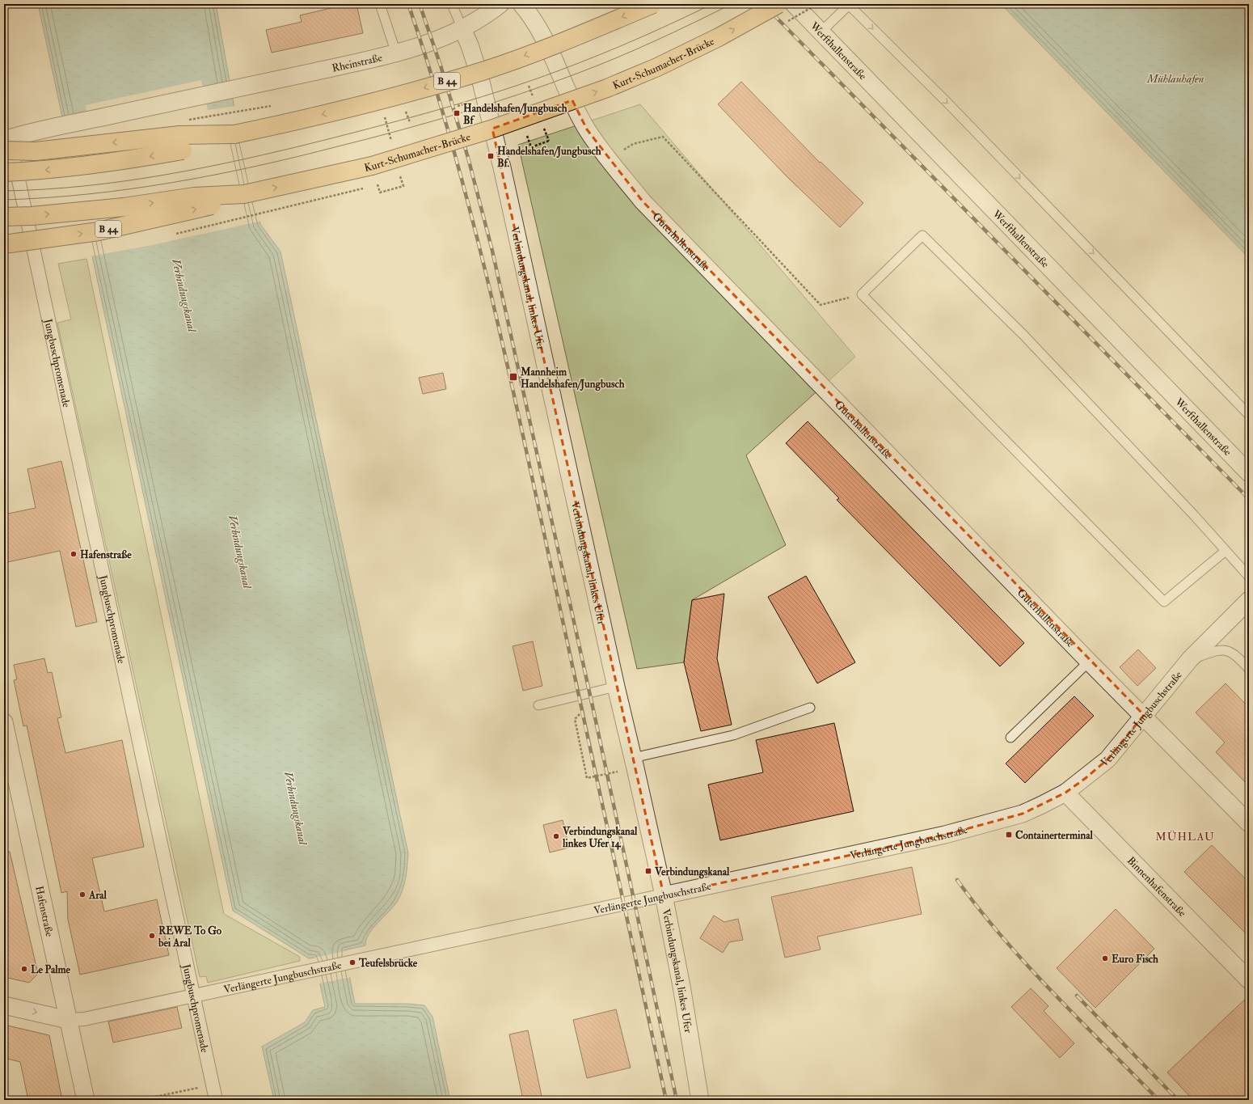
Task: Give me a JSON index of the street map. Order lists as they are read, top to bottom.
{
  "streets": {
    "highway": ["Kurt-Schumacher-Brücke", "B 44"],
    "street": [
      "Werfthallenstraße",
      "Rheinstraße",
      "Güterhallenstraße",
      "Verbindungskanal, linkes Ufer",
      "Jungbuschpromenade",
      "Verlängerte Jungbuschstraße",
      "Binnenhafenstraße",
      "Hafenstraße"
    ]
  },
  "crossings": [
    ["Rheinstraße", "Verbindungskanal, linkes Ufer"],
    ["Rheinstraße", "Jungbuschpromenade"],
    ["Kurt-Schumacher-Brücke", "B 44"],
    ["Güterhallenstraße", "Verlängerte Jungbuschstraße"],
    ["Verbindungskanal, linkes Ufer", "Verlängerte Jungbuschstraße"],
    ["Jungbuschpromenade", "Verlängerte Jungbuschstraße"],
    ["Verlängerte Jungbuschstraße", "Binnenhafenstraße"],
    ["Verlängerte Jungbuschstraße", "Hafenstraße"]
  ],
  "districts": ["MÜHLAU"],
  "water": ["Mühlauhafen", "Verbindungskanal"],
  "places": {
    "transit": [
      "Handelshafen/Jungbusch Bf",
      "Handelshafen/Jungbusch Bf.",
      "Mannheim Handelshafen/Jungbusch",
      "Containerterminal",
      "Verbindungskanal"
    ],
    "other": [
      "Hafenstraße",
      "Verbindungskanal linkes Ufer 14",
      "Aral",
      "REWE To Go bei Aral",
      "Euro Fisch",
      "Teufelsbrücke",
      "Le Palme"
    ]
  }
}
